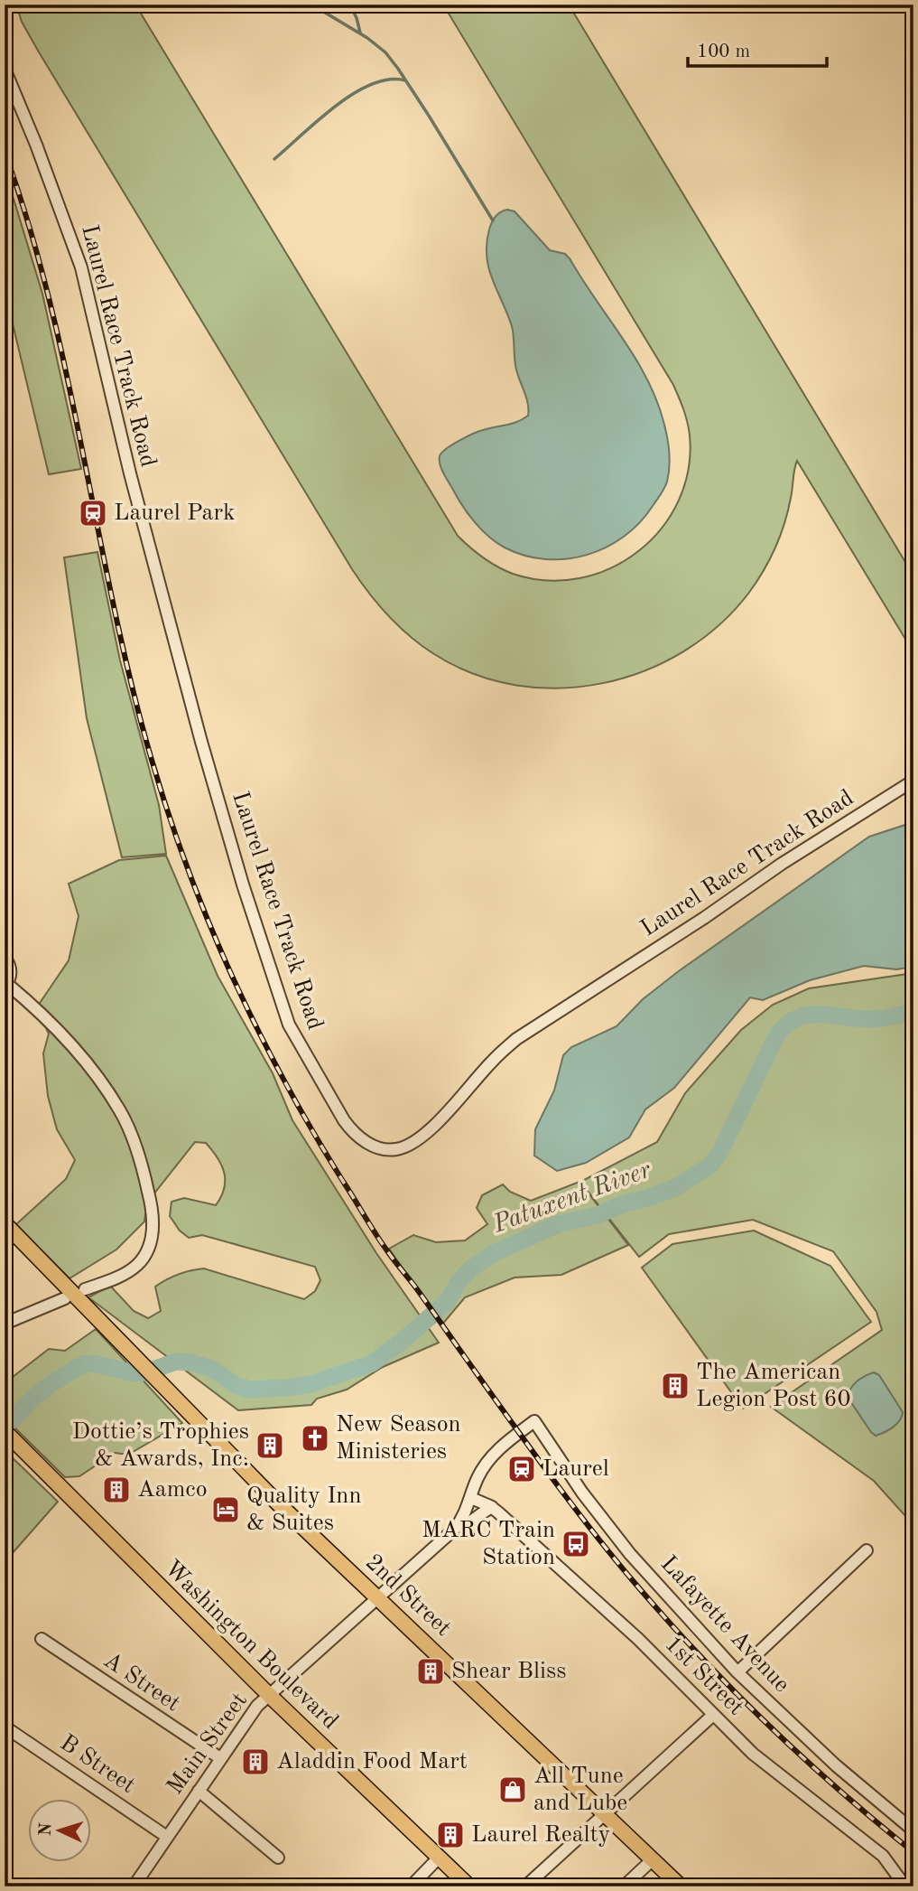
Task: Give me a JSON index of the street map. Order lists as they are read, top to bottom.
{
  "streets": {
    "main road": ["2nd Street", "Washington Boulevard"],
    "street": [
      "Laurel Race Track Road",
      "Lafayette Avenue",
      "1st Street",
      "A Street",
      "Main Street",
      "B Street"
    ]
  },
  "crossings": [
    ["2nd Street", "Main Street"],
    ["Lafayette Avenue", "Main Street"],
    ["Washington Boulevard", "Main Street"],
    ["1st Street", "Main Street"],
    ["A Street", "Main Street"],
    ["Main Street", "B Street"]
  ],
  "water": ["Patuxent River"],
  "places": {
    "station": ["Laurel Park", "Laurel"],
    "building": [
      "The American Legion Post 60",
      "Dottie’s Trophies & Awards, Inc.",
      "Aamco",
      "Shear Bliss",
      "Aladdin Food Mart",
      "Laurel Realty"
    ],
    "church": ["New Season Ministeries"],
    "hotel": ["Quality Inn & Suites"],
    "bus stop": ["MARC Train Station"],
    "shop": ["All Tune and Lube"]
  },
  "scale_bar": "100 m",
  "north": "left"
}
